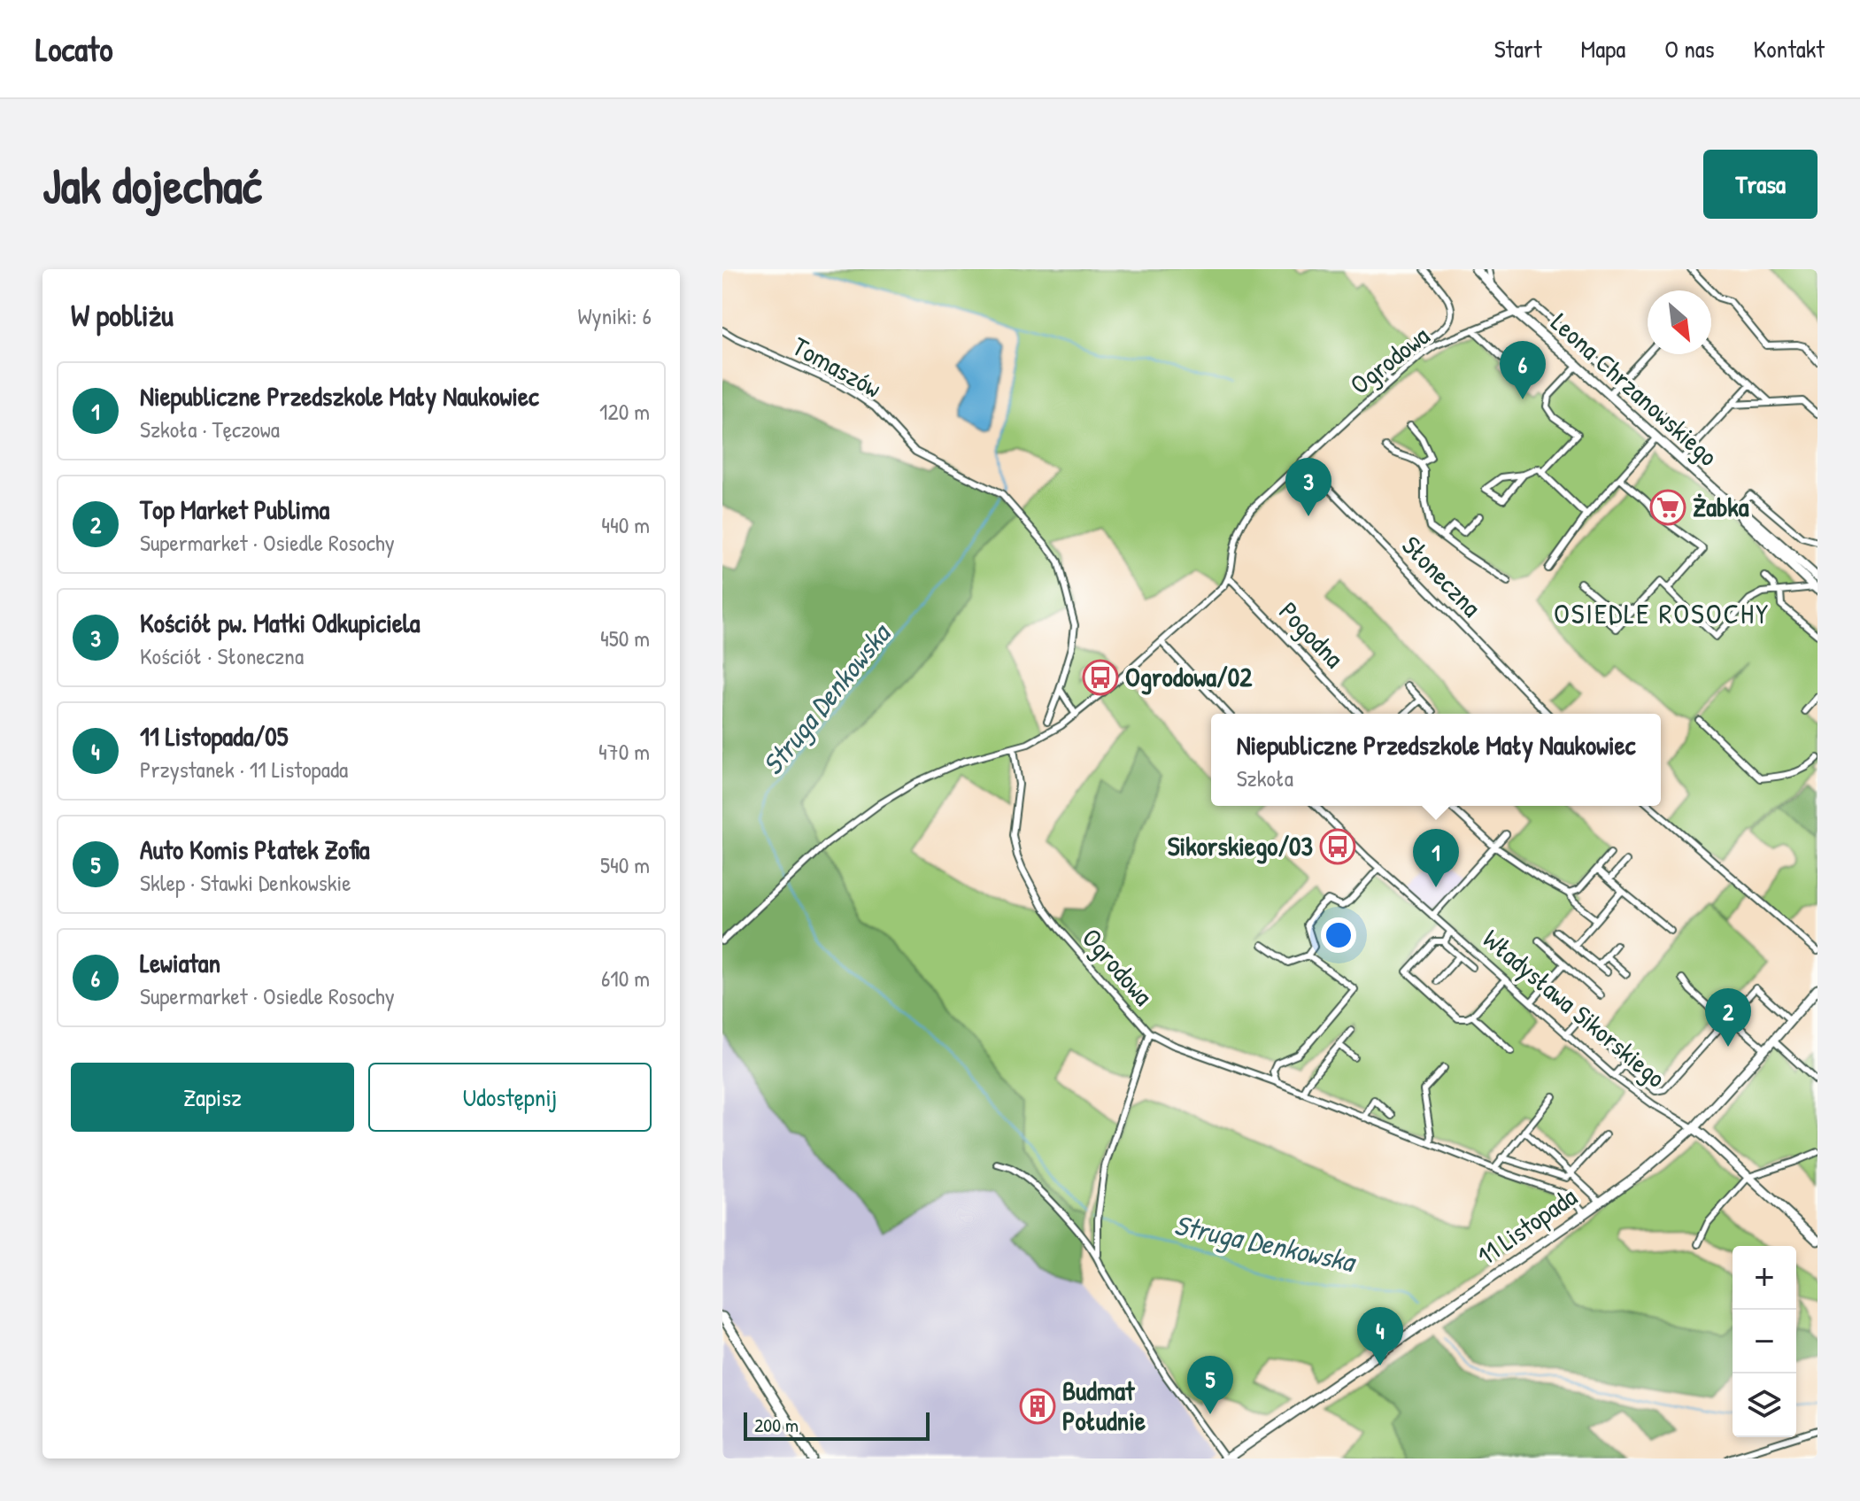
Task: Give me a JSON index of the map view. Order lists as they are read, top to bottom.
{
  "streets": {
    "street": [
      "Ogrodowa",
      "Tomaszów",
      "Leona Chrzanowskiego",
      "Słoneczna",
      "Pogodna",
      "Władysława Sikorskiego",
      "11 Listopada"
    ]
  },
  "crossings": [
    ["Ogrodowa", "Leona Chrzanowskiego"],
    ["Ogrodowa", "Słoneczna"],
    ["Ogrodowa", "Pogodna"],
    ["Władysława Sikorskiego", "11 Listopada"]
  ],
  "districts": ["OSIEDLE ROSOCHY"],
  "water": ["Struga Denkowska"],
  "places": {
    "supermarket": ["Żabka"],
    "bus stop": ["Ogrodowa/02", "Sikorskiego/03"],
    "building": ["Budmat Południe"]
  },
  "scale_bar": "200 m",
  "north": "bottom right",
  "page": {
    "header": "Locato",
    "nav": [
      "Start",
      "Mapa",
      "O nas",
      "Kontakt"
    ],
    "buttons": [
      "Trasa",
      ["Zapisz", "Udostępnij"]
    ],
    "title": "Jak dojechać",
    "heading": ["W pobliżu", "Wyniki: 6"],
    "pins": [
      "6",
      "3",
      "1",
      "2",
      "4",
      "5"
    ],
    "list": [
      {
        "mark": "1",
        "name": "Niepubliczne Przedszkole Mały Naukowiec",
        "note": "Szkoła · Tęczowa",
        "value": "120 m"
      },
      {
        "mark": "2",
        "name": "Top Market Publima",
        "note": "Supermarket · Osiedle Rosochy",
        "value": "440 m"
      },
      {
        "mark": "3",
        "name": "Kościół pw. Matki Odkupiciela",
        "note": "Kościół · Słoneczna",
        "value": "450 m"
      },
      {
        "mark": "4",
        "name": "11 Listopada/05",
        "note": "Przystanek · 11 Listopada",
        "value": "470 m"
      },
      {
        "mark": "5",
        "name": "Auto Komis Płatek Zofia",
        "note": "Sklep · Stawki Denkowskie",
        "value": "540 m"
      },
      {
        "mark": "6",
        "name": "Lewiatan",
        "note": "Supermarket · Osiedle Rosochy",
        "value": "610 m"
      }
    ],
    "popup": ["Niepubliczne Przedszkole Mały Naukowiec", "Szkoła"],
    "map_buttons": ["+", "−"],
    "scale": "200 m"
  }
}
